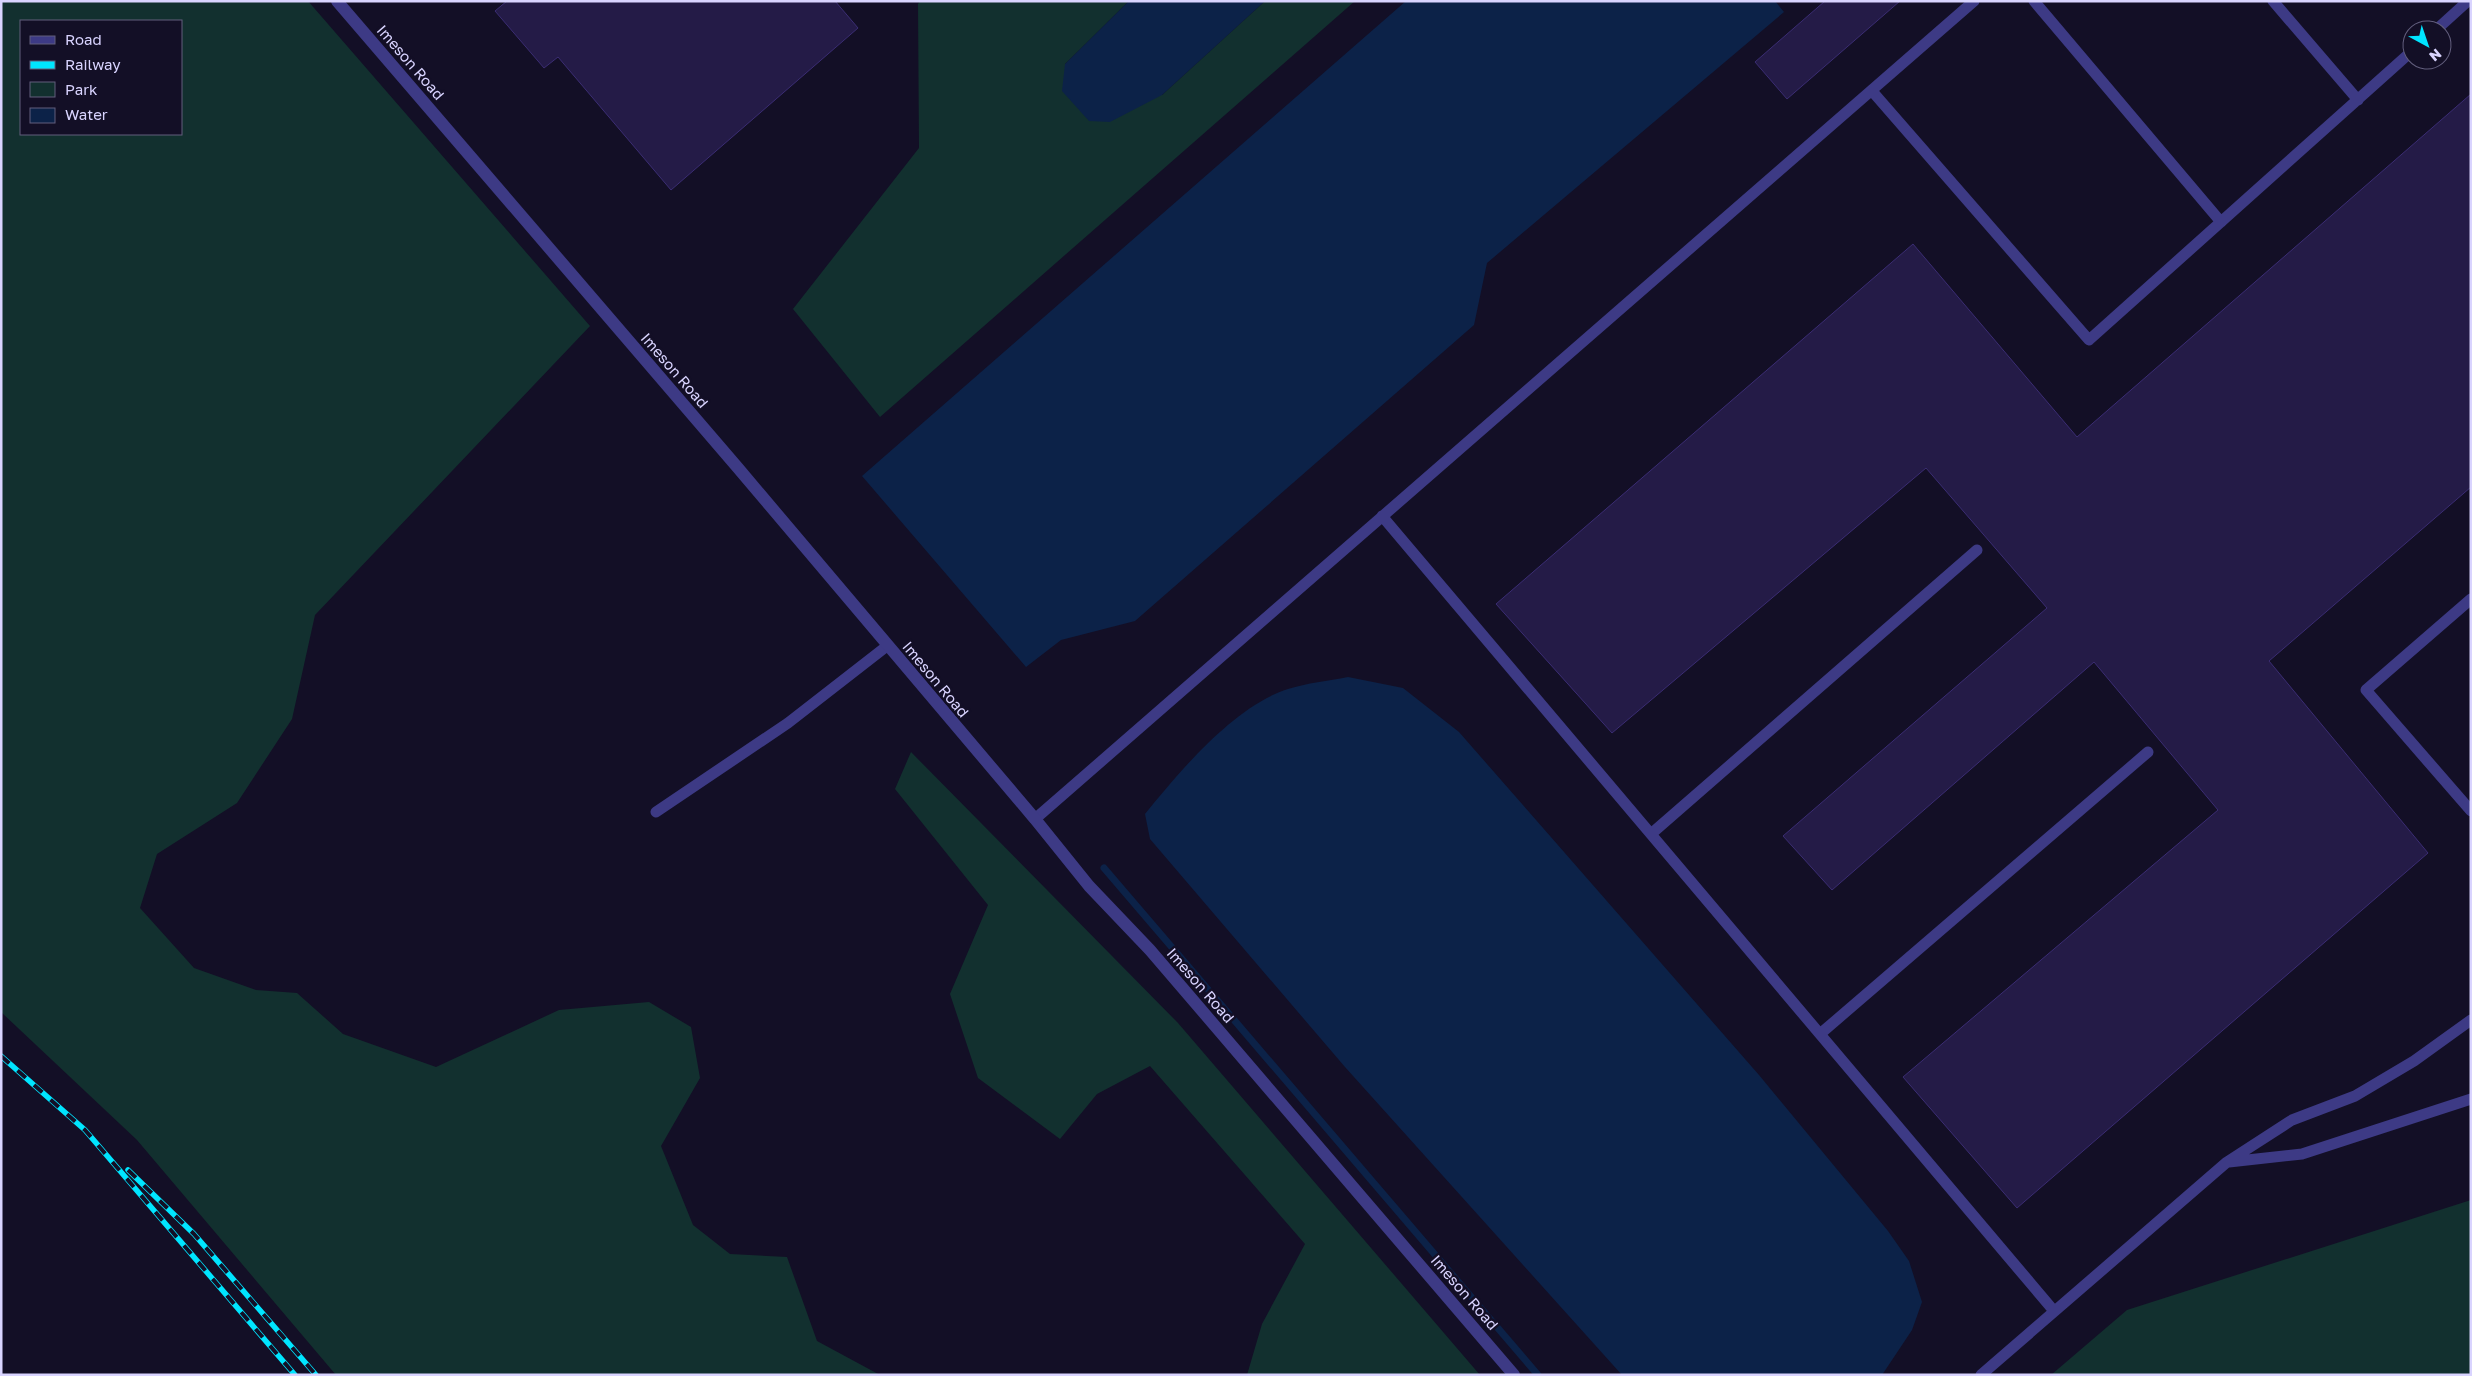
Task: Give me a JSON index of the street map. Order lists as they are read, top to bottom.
{
  "streets": {
    "street": ["Imeson Road"]
  },
  "legend": [
    "Road",
    "Railway",
    "Park",
    "Water"
  ],
  "north": "bottom right"
}
